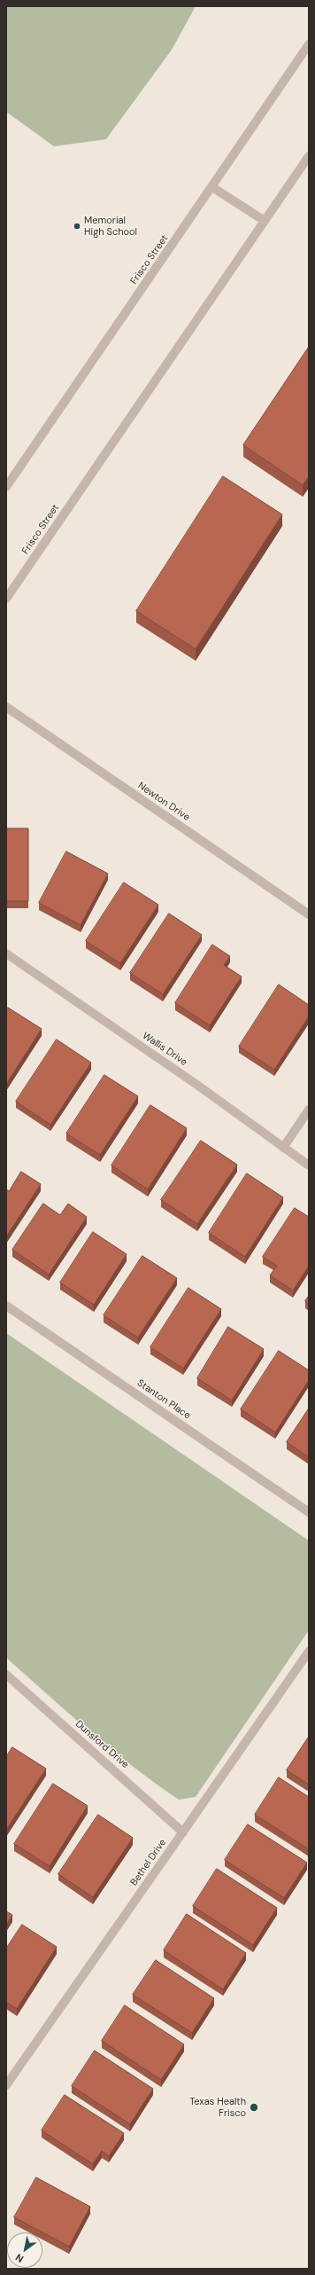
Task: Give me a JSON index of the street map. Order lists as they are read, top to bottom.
{
  "streets": {
    "street": [
      "Frisco Street",
      "Newton Drive",
      "Wallis Drive",
      "Stanton Place",
      "Dunsford Drive",
      "Bethel Drive"
    ]
  },
  "crossings": [
    ["Dunsford Drive", "Bethel Drive"]
  ],
  "places": ["Memorial High School", "Texas Health Frisco"],
  "north": "bottom left"
}
